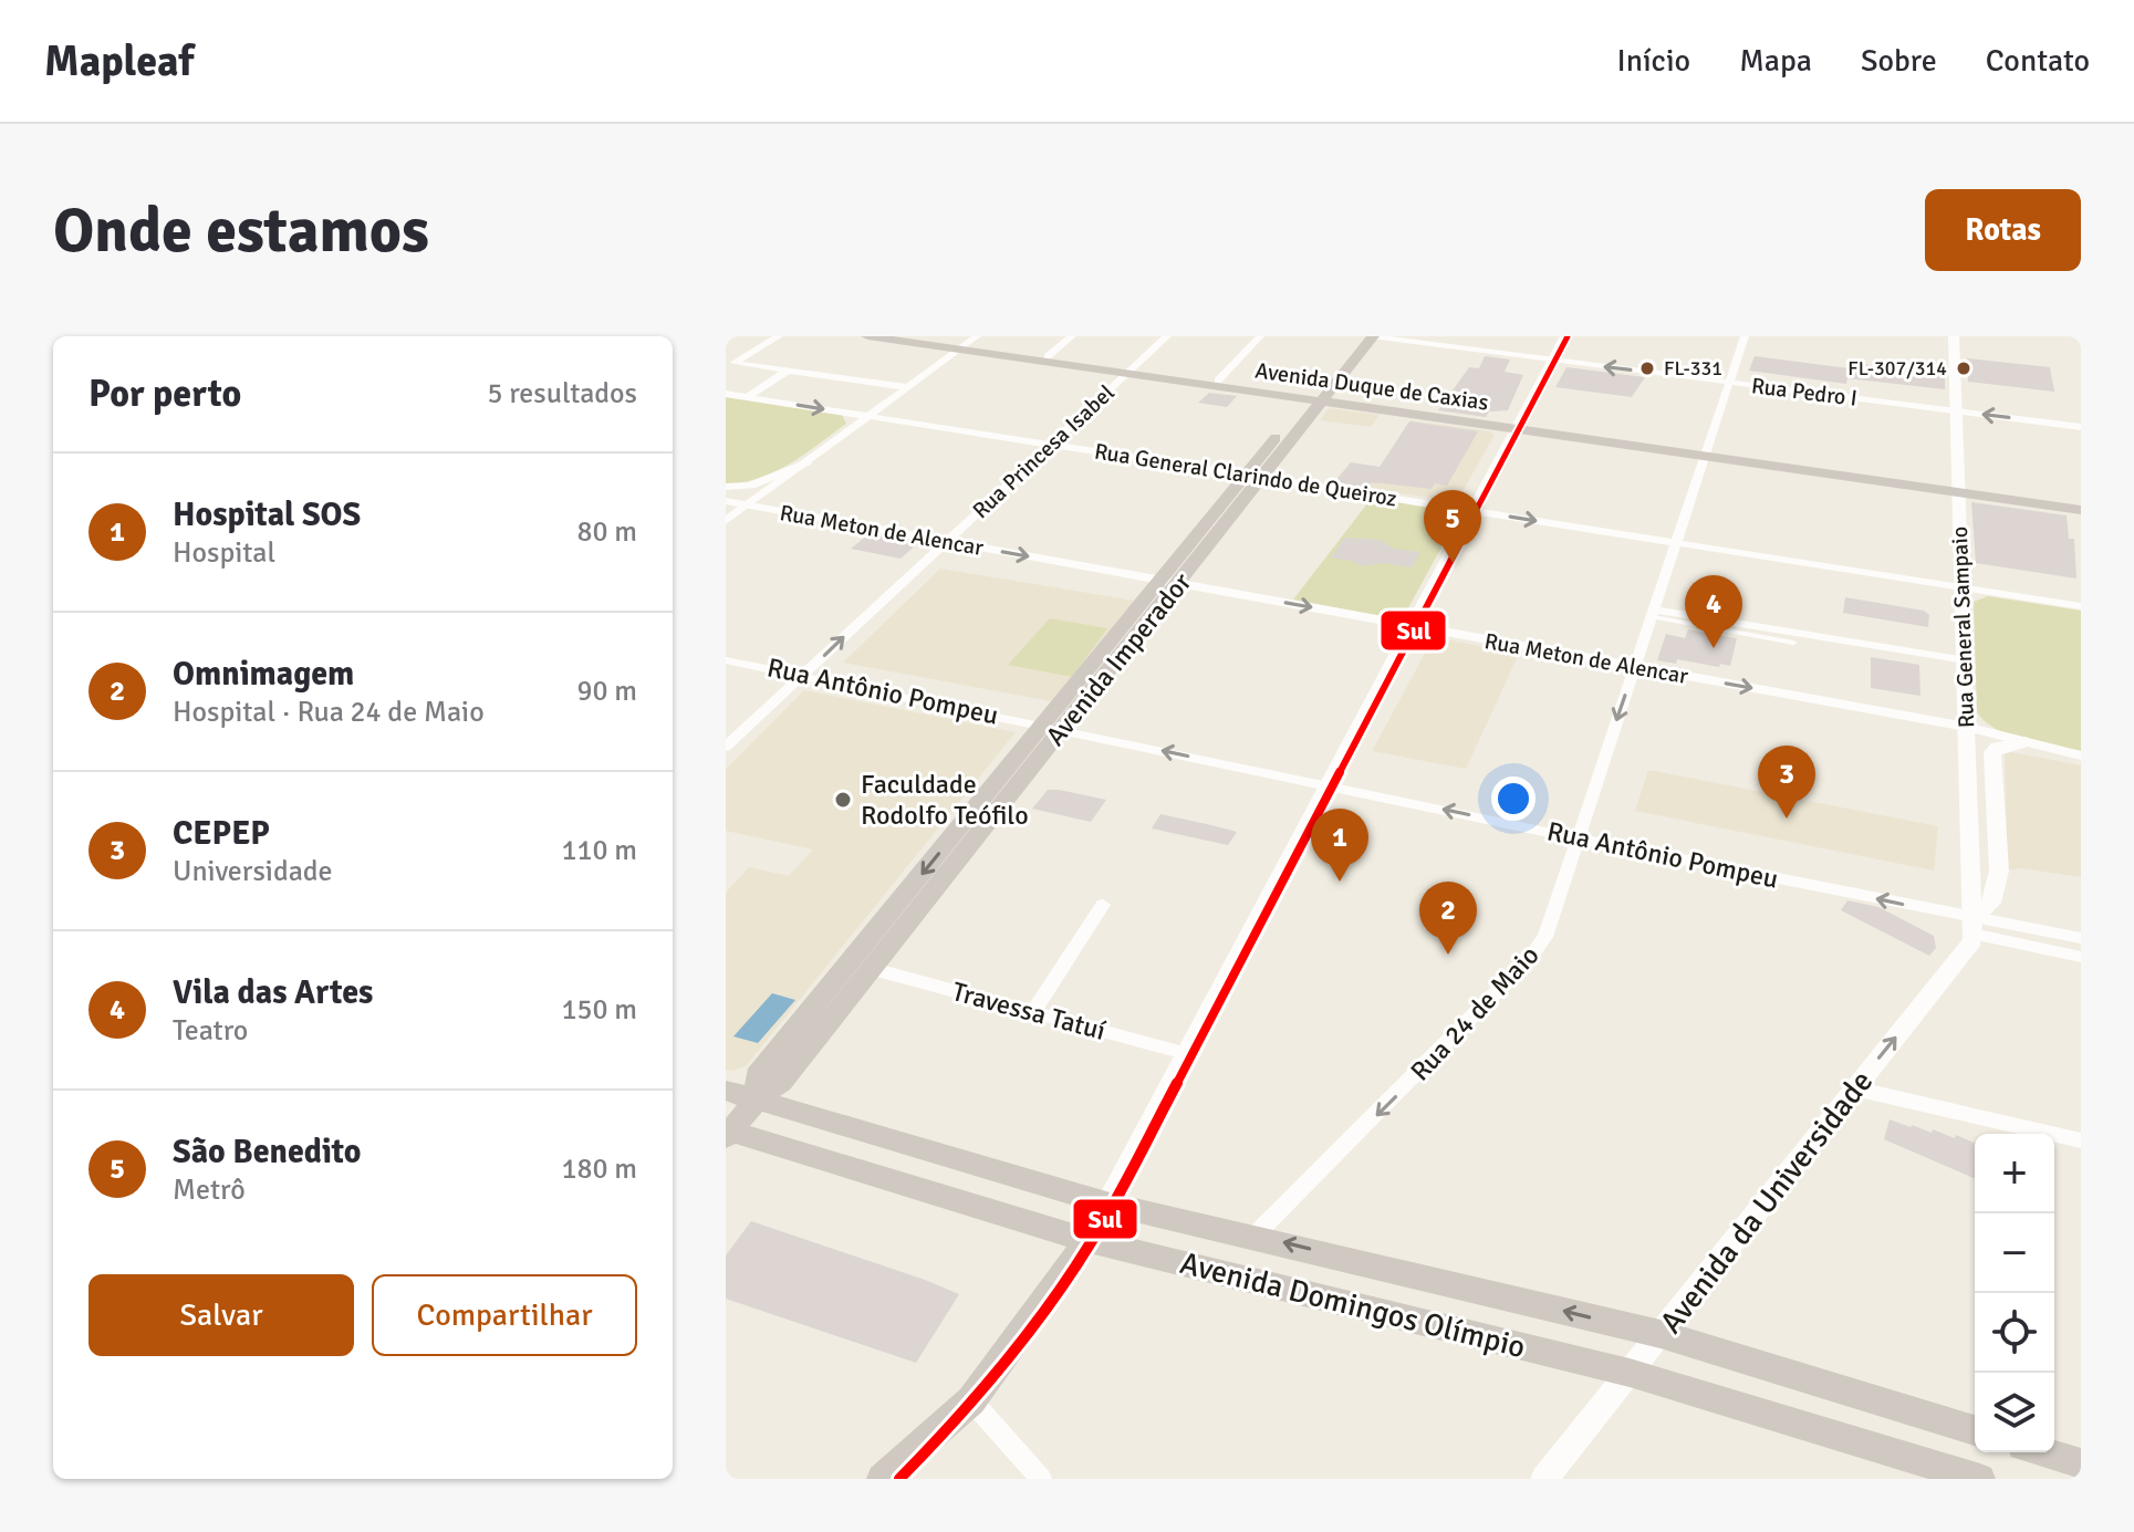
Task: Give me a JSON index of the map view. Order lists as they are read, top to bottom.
{
  "streets": {
    "main road": [
      "Avenida Duque de Caxias",
      "Rua General Sampaio",
      "Avenida Imperador",
      "Avenida da Universidade",
      "Avenida Domingos Olímpio"
    ],
    "street": [
      "Rua Pedro I",
      "Rua Princesa Isabel",
      "Rua General Clarindo de Queiroz",
      "Rua Meton de Alencar",
      "Rua Antônio Pompeu",
      "Travessa Tatuí",
      "Rua 24 de Maio"
    ]
  },
  "crossings": [
    ["Avenida Duque de Caxias", "Rua Princesa Isabel"],
    ["Avenida Duque de Caxias", "Rua General Sampaio"],
    ["Avenida Duque de Caxias", "Avenida Imperador"],
    ["Avenida Duque de Caxias", "Rua 24 de Maio"],
    ["Rua Pedro I", "Rua General Sampaio"],
    ["Rua Pedro I", "Avenida Imperador"],
    ["Rua Pedro I", "Rua 24 de Maio"],
    ["Rua Princesa Isabel", "Rua General Clarindo de Queiroz"],
    ["Rua Princesa Isabel", "Rua Meton de Alencar"],
    ["Rua Princesa Isabel", "Rua Antônio Pompeu"],
    ["Rua General Clarindo de Queiroz", "Rua General Sampaio"],
    ["Rua General Clarindo de Queiroz", "Avenida Imperador"],
    ["Rua General Clarindo de Queiroz", "Rua 24 de Maio"],
    ["Rua Meton de Alencar", "Rua General Sampaio"],
    ["Rua Meton de Alencar", "Avenida Imperador"],
    ["Rua Meton de Alencar", "Rua 24 de Maio"],
    ["Rua Meton de Alencar", "Avenida da Universidade"],
    ["Rua General Sampaio", "Rua Antônio Pompeu"],
    ["Rua General Sampaio", "Avenida da Universidade"],
    ["Avenida Imperador", "Rua Antônio Pompeu"],
    ["Avenida Imperador", "Travessa Tatuí"],
    ["Avenida Imperador", "Avenida Domingos Olímpio"],
    ["Rua Antônio Pompeu", "Rua 24 de Maio"],
    ["Rua Antônio Pompeu", "Avenida da Universidade"],
    ["Rua 24 de Maio", "Avenida Domingos Olímpio"],
    ["Avenida da Universidade", "Avenida Domingos Olímpio"]
  ],
  "one_way": ["Rua Pedro I", "Rua Antônio Pompeu", "Rua 24 de Maio"],
  "places": ["FL-331", "FL-307/314", "Faculdade Rodolfo Teófilo"],
  "lines": ["transit line Sul"],
  "page": {
    "header": "Mapleaf",
    "nav": [
      "Início",
      "Mapa",
      "Sobre",
      "Contato"
    ],
    "buttons": [
      "Rotas",
      ["Salvar", "Compartilhar"]
    ],
    "title": "Onde estamos",
    "heading": ["Por perto", "5 resultados"],
    "list": [
      {
        "mark": "1",
        "name": "Hospital SOS",
        "note": "Hospital",
        "value": "80 m"
      },
      {
        "mark": "2",
        "name": "Omnimagem",
        "note": "Hospital · Rua 24 de Maio",
        "value": "90 m"
      },
      {
        "mark": "3",
        "name": "CEPEP",
        "note": "Universidade",
        "value": "110 m"
      },
      {
        "mark": "4",
        "name": "Vila das Artes",
        "note": "Teatro",
        "value": "150 m"
      },
      {
        "mark": "5",
        "name": "São Benedito",
        "note": "Metrô",
        "value": "180 m"
      }
    ],
    "pins": [
      "5",
      "4",
      "3",
      "1",
      "2"
    ],
    "map_buttons": ["+", "−"]
  }
}
